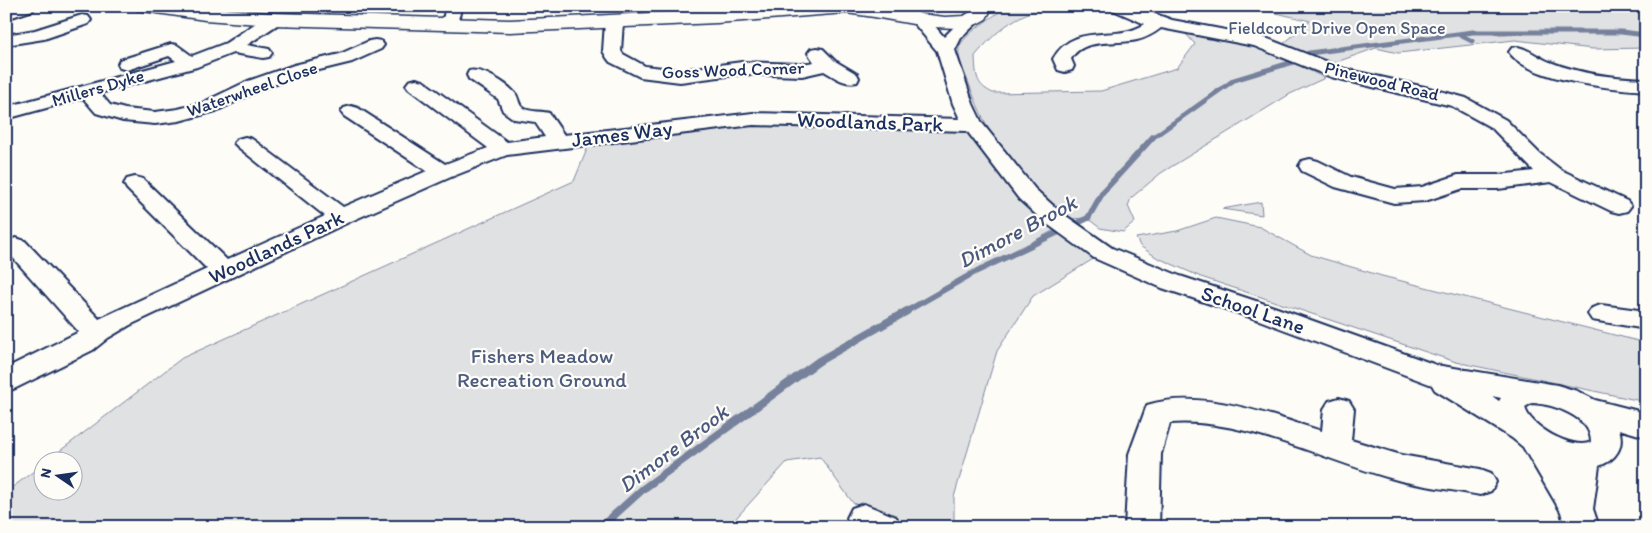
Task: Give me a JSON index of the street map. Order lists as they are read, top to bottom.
{
  "streets": {
    "street": [
      "Goss Wood Corner",
      "Pinewood Road",
      "Millers Dyke",
      "Waterwheel Close",
      "Woodlands Park",
      "James Way",
      "School Lane"
    ]
  },
  "crossings": [
    ["Millers Dyke", "Waterwheel Close"],
    ["Woodlands Park", "James Way"],
    ["Woodlands Park", "School Lane"]
  ],
  "water": ["Dimore Brook"],
  "parks": ["Fieldcourt Drive Open Space", "Fishers Meadow Recreation Ground"],
  "north": "left"
}
